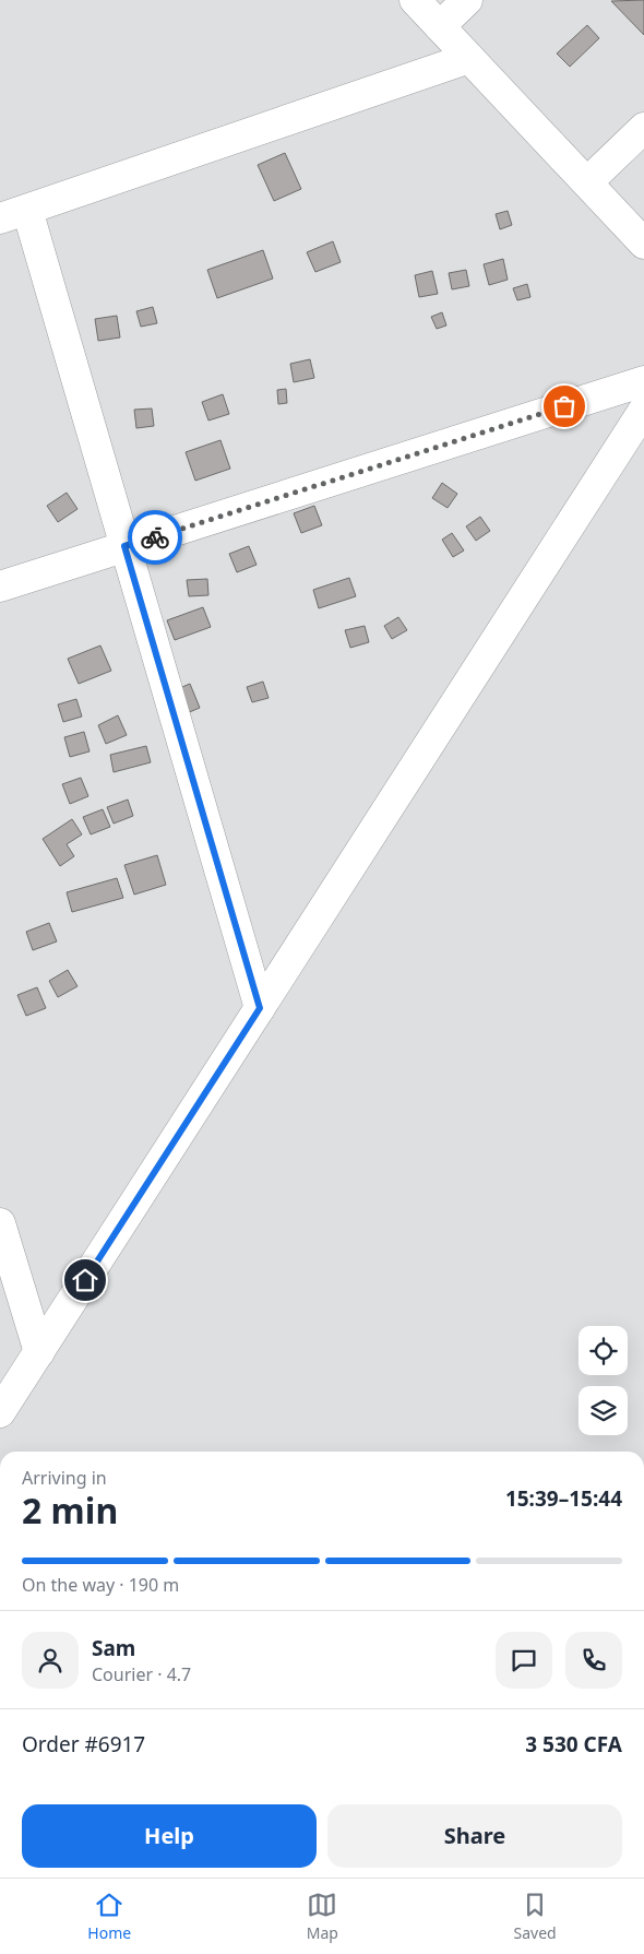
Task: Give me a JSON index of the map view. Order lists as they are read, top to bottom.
{
  "page": {
    "heading": ["2 min", "Arriving in", "15:39–15:44"],
    "panel": [
      "Sam",
      "Courier · 4.7",
      "Order #6917",
      "3 530 CFA"
    ],
    "bar": "On the way · 190 m",
    "buttons": ["Help", "Share"],
    "tabs": ["Home", "Map", "Saved"]
  }
}
